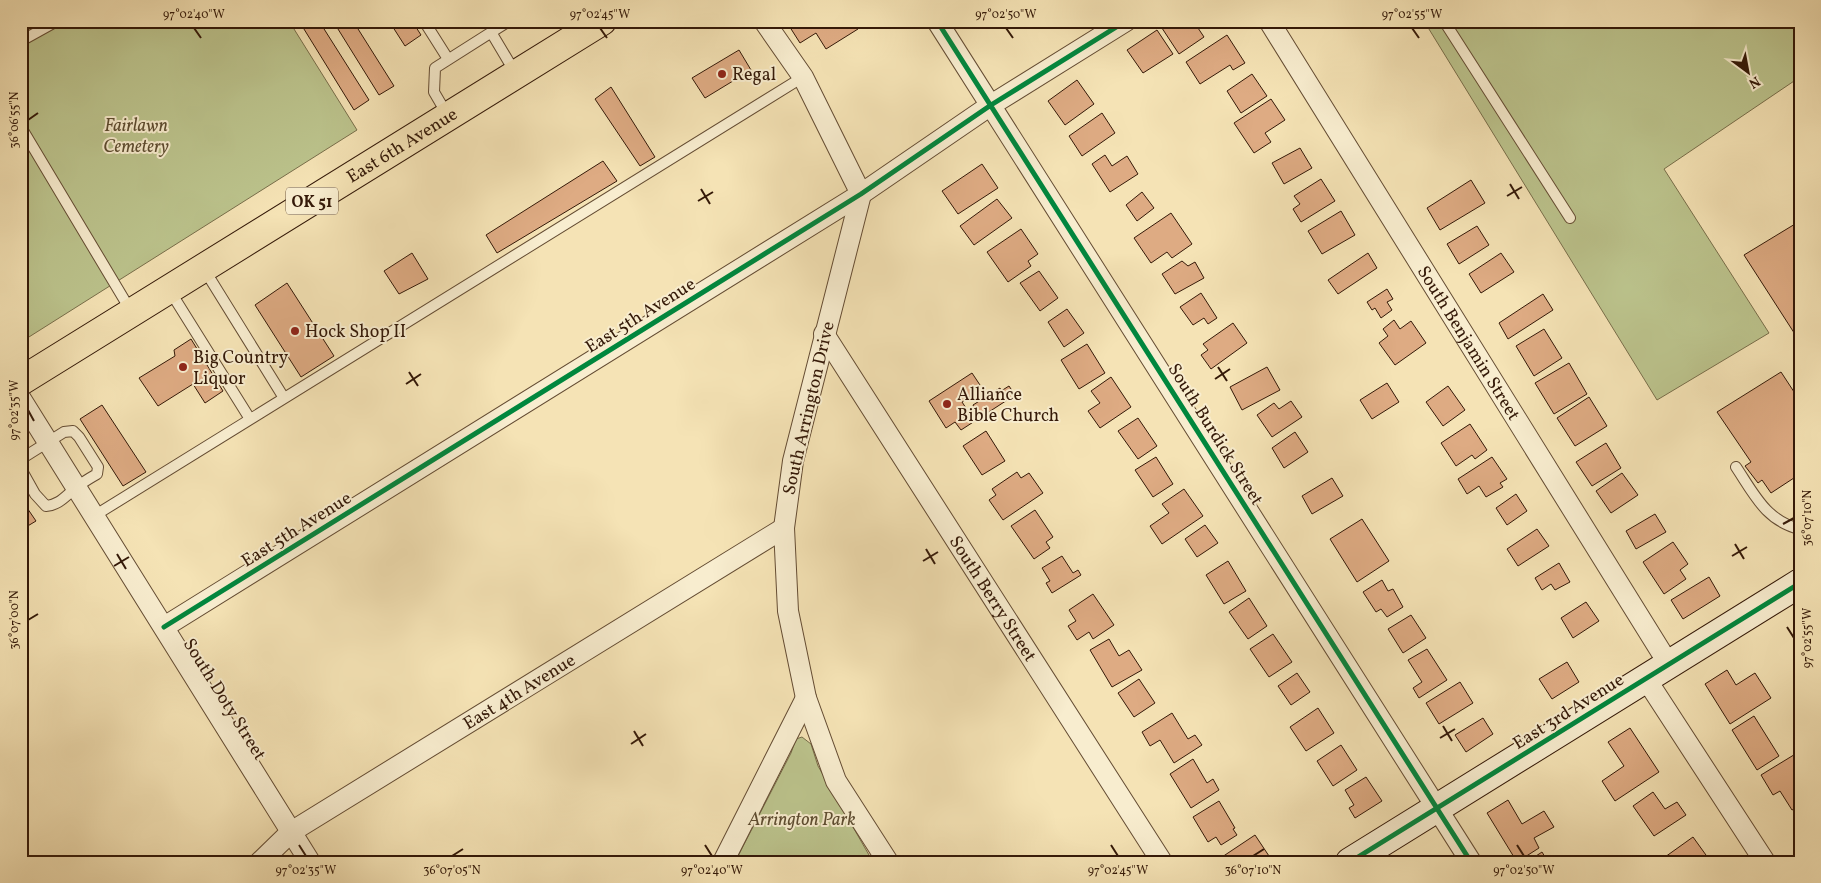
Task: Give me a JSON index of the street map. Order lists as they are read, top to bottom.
{
  "streets": {
    "main road": ["East 6th Avenue", "OK 51"],
    "street": [
      "East 5th Avenue",
      "South Benjamin Street",
      "South Arrington Drive",
      "South Burdick Street",
      "South Berry Street",
      "East 4th Avenue",
      "South Doty Street",
      "East 3rd Avenue"
    ]
  },
  "crossings": [
    ["East 5th Avenue", "South Arrington Drive"],
    ["East 5th Avenue", "South Burdick Street"],
    ["East 5th Avenue", "South Doty Street"],
    ["South Benjamin Street", "East 3rd Avenue"],
    ["South Arrington Drive", "South Berry Street"],
    ["South Arrington Drive", "East 4th Avenue"],
    ["South Burdick Street", "East 3rd Avenue"],
    ["East 4th Avenue", "South Doty Street"]
  ],
  "parks": ["Fairlawn Cemetery", "Arrington Park"],
  "places": [
    "Regal",
    "Hock Shop II",
    "Big Country Liquor",
    "Alliance Bible Church"
  ],
  "north": "bottom right",
  "coordinates": [
    "97°02'40\"W",
    "97°02'45\"W",
    "97°02'50\"W",
    "97°02'55\"W",
    "36°06'55\"N",
    "97°02'35\"W",
    "36°07'10\"N",
    "36°07'00\"N",
    "36°07'05\"N"
  ]
}
